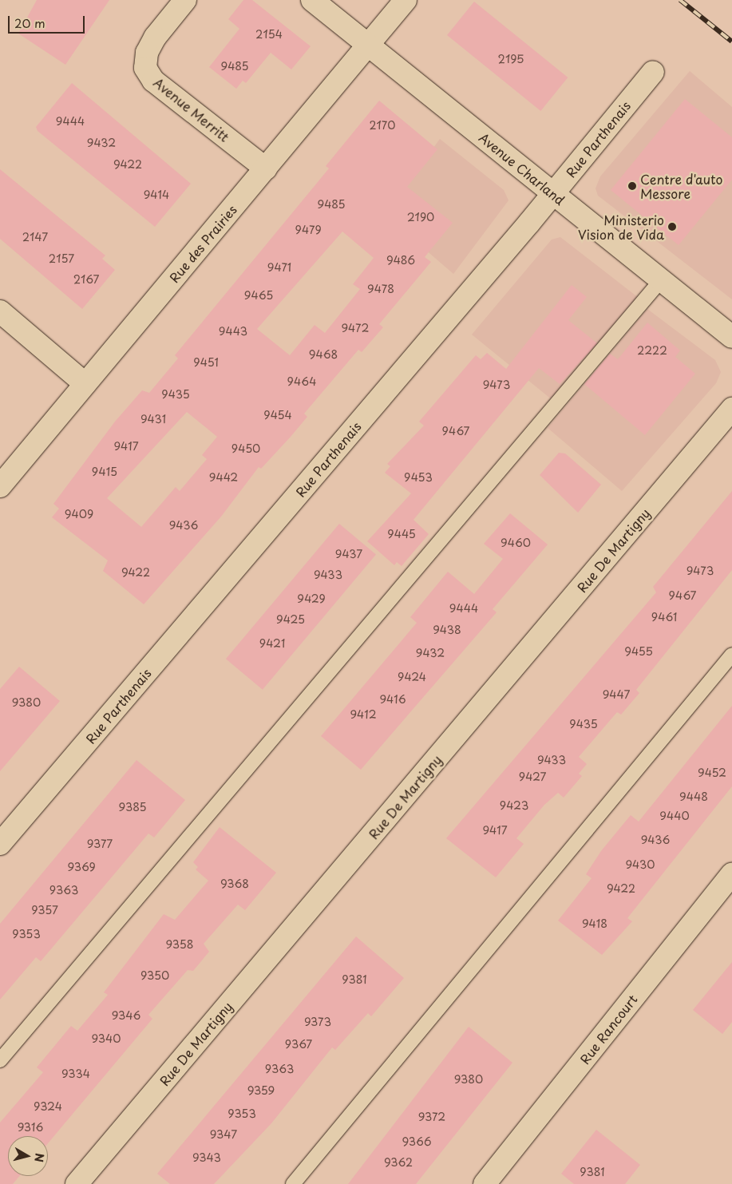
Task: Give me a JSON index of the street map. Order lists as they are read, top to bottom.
{
  "streets": {
    "street": [
      "Avenue Merritt",
      "Rue Parthenais",
      "Avenue Charland",
      "Rue des Prairies",
      "Rue De Martigny",
      "Rue Rancourt"
    ]
  },
  "crossings": [
    ["Avenue Merritt", "Rue des Prairies"],
    ["Rue Parthenais", "Avenue Charland"],
    ["Avenue Charland", "Rue des Prairies"]
  ],
  "places": ["Centre d'auto Messore", "Ministerio Vision de Vida"],
  "house_numbers": [
    "2154",
    "2195",
    "9485",
    "9444",
    "2170",
    "9432",
    "9422",
    "9414",
    "9485",
    "2190",
    "9479",
    "2147",
    "2157",
    "9486",
    "9471",
    "2167",
    "9478",
    "9465",
    "9472",
    "9443",
    "2222",
    "9468",
    "9451",
    "9464",
    "9473",
    "9435",
    "9454",
    "9431",
    "9467",
    "9417",
    "9450",
    "9415",
    "9442",
    "9453",
    "9409",
    "9436",
    "9445",
    "9460",
    "9437",
    "9473",
    "9422",
    "9433",
    "9467",
    "9429",
    "9444",
    "9461",
    "9425",
    "9438",
    "9421",
    "9455",
    "9432",
    "9424",
    "9447",
    "9416",
    "9380",
    "9412",
    "9435",
    "9433",
    "9452",
    "9427",
    "9448",
    "9423",
    "9385",
    "9440",
    "9417",
    "9436",
    "9377",
    "9430",
    "9369",
    "9368",
    "9422",
    "9363",
    "9357",
    "9418",
    "9353",
    "9358",
    "9350",
    "9381",
    "9346",
    "9373",
    "9340",
    "9367",
    "9363",
    "9334",
    "9380",
    "9359",
    "9324",
    "9353",
    "9372",
    "9316",
    "9347",
    "9366",
    "9343",
    "9362",
    "9381"
  ],
  "scale_bar": "20 m",
  "north": "right"
}
